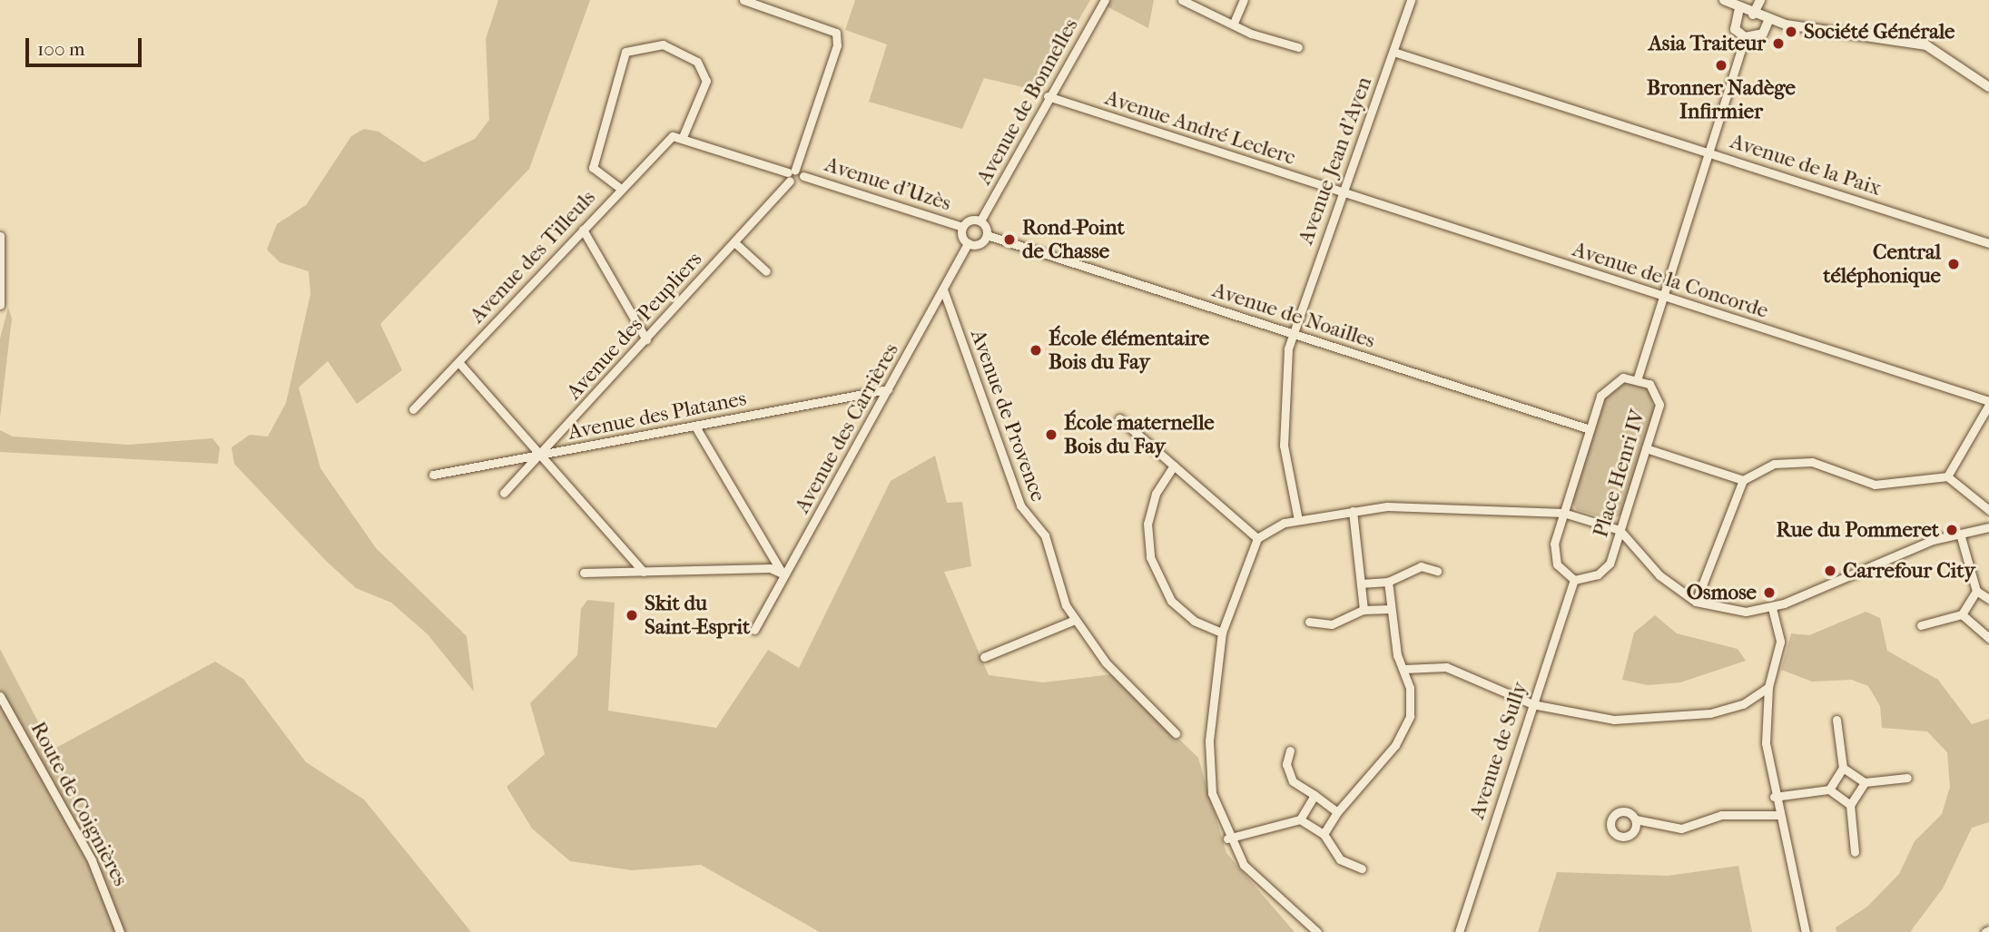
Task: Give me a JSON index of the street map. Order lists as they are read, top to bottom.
{
  "streets": {
    "street": [
      "Avenue de Bonnelles",
      "Avenue André Leclerc",
      "Avenue Jean d'Ayen",
      "Avenue de la Paix",
      "Avenue d'Uzès",
      "Avenue des Tilleuls",
      "Avenue de la Concorde",
      "Avenue de Noailles",
      "Avenue des Peupliers",
      "Avenue des Platanes",
      "Avenue de Provence",
      "Avenue des Carrières",
      "Place Henri IV",
      "Avenue de Sully",
      "Route de Coignières"
    ]
  },
  "crossings": [
    ["Avenue de Bonnelles", "Avenue André Leclerc"],
    ["Avenue André Leclerc", "Avenue Jean d'Ayen"],
    ["Avenue André Leclerc", "Avenue de la Concorde"],
    ["Avenue Jean d'Ayen", "Avenue de la Paix"],
    ["Avenue Jean d'Ayen", "Avenue de la Concorde"],
    ["Avenue Jean d'Ayen", "Avenue de Noailles"],
    ["Avenue d'Uzès", "Avenue des Peupliers"],
    ["Avenue de Noailles", "Place Henri IV"],
    ["Avenue des Peupliers", "Avenue des Platanes"],
    ["Avenue des Platanes", "Avenue des Carrières"],
    ["Avenue de Provence", "Avenue des Carrières"],
    ["Place Henri IV", "Avenue de Sully"]
  ],
  "places": [
    "Société Générale",
    "Asia Traiteur",
    "Bronner Nadège Infirmier",
    "Rond-Point de Chasse",
    "Central téléphonique",
    "École élémentaire Bois du Fay",
    "École maternelle Bois du Fay",
    "Rue du Pommeret",
    "Carrefour City",
    "Osmose",
    "Skit du Saint-Esprit"
  ],
  "scale_bar": "100 m"
}
